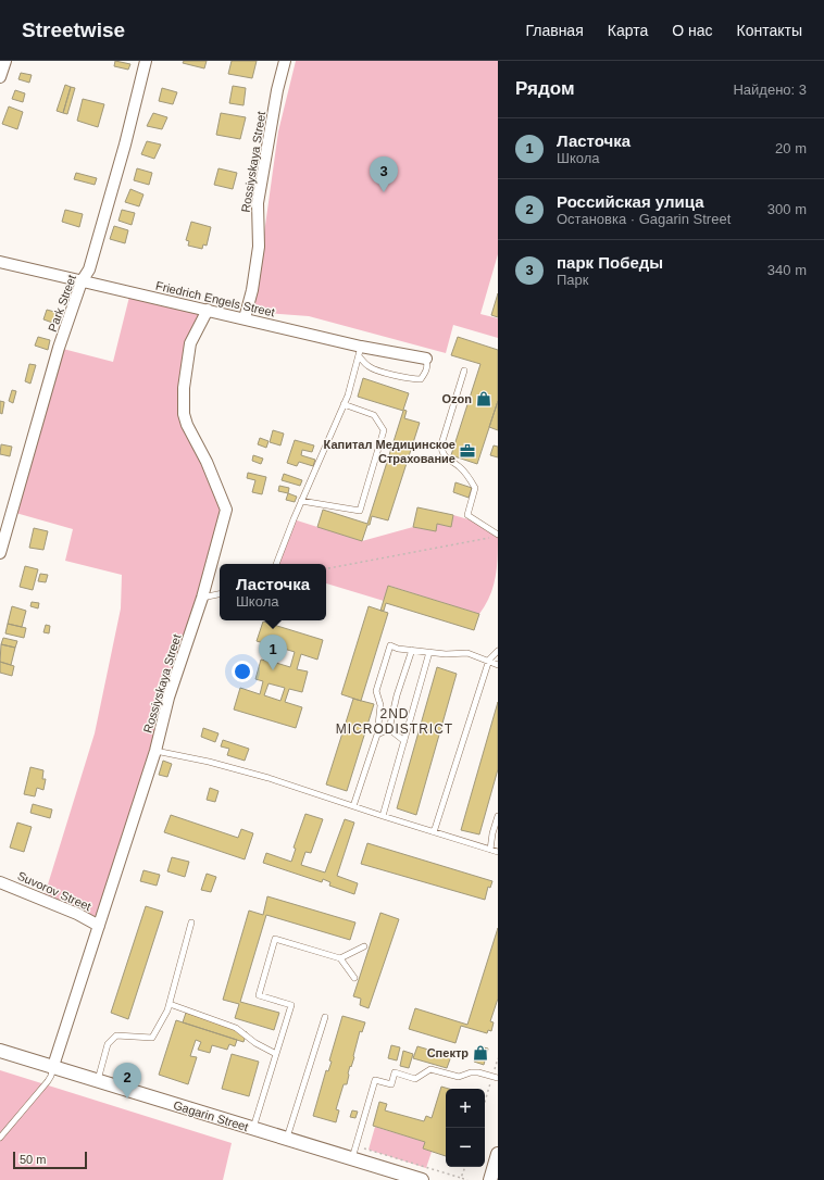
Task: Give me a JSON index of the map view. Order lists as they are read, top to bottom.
{
  "streets": {
    "street": [
      "Rossiyskaya Street",
      "Friedrich Engels Street",
      "Park Street",
      "Suvorov Street",
      "Gagarin Street"
    ]
  },
  "crossings": [
    ["Rossiyskaya Street", "Friedrich Engels Street"],
    ["Rossiyskaya Street", "Suvorov Street"],
    ["Rossiyskaya Street", "Gagarin Street"],
    ["Friedrich Engels Street", "Park Street"]
  ],
  "districts": ["2ND MICRODISTRICT"],
  "places": {
    "shop": ["Ozon", "Спектр"],
    "office": ["Капитал Медицинское Страхование"]
  },
  "scale_bar": "50 m",
  "page": {
    "header": "Streetwise",
    "nav": [
      "Главная",
      "Карта",
      "О нас",
      "Контакты"
    ],
    "heading": ["Рядом", "Найдено: 3"],
    "list": [
      {
        "mark": "1",
        "name": "Ласточка",
        "note": "Школа",
        "value": "20 m"
      },
      {
        "mark": "2",
        "name": "Российская улица",
        "note": "Остановка · Gagarin Street",
        "value": "300 m"
      },
      {
        "mark": "3",
        "name": "парк Победы",
        "note": "Парк",
        "value": "340 m"
      }
    ],
    "pins": ["3", "1", "2"],
    "popup": ["Ласточка", "Школа"],
    "map_buttons": ["+", "−"],
    "scale": "50 m"
  }
}
